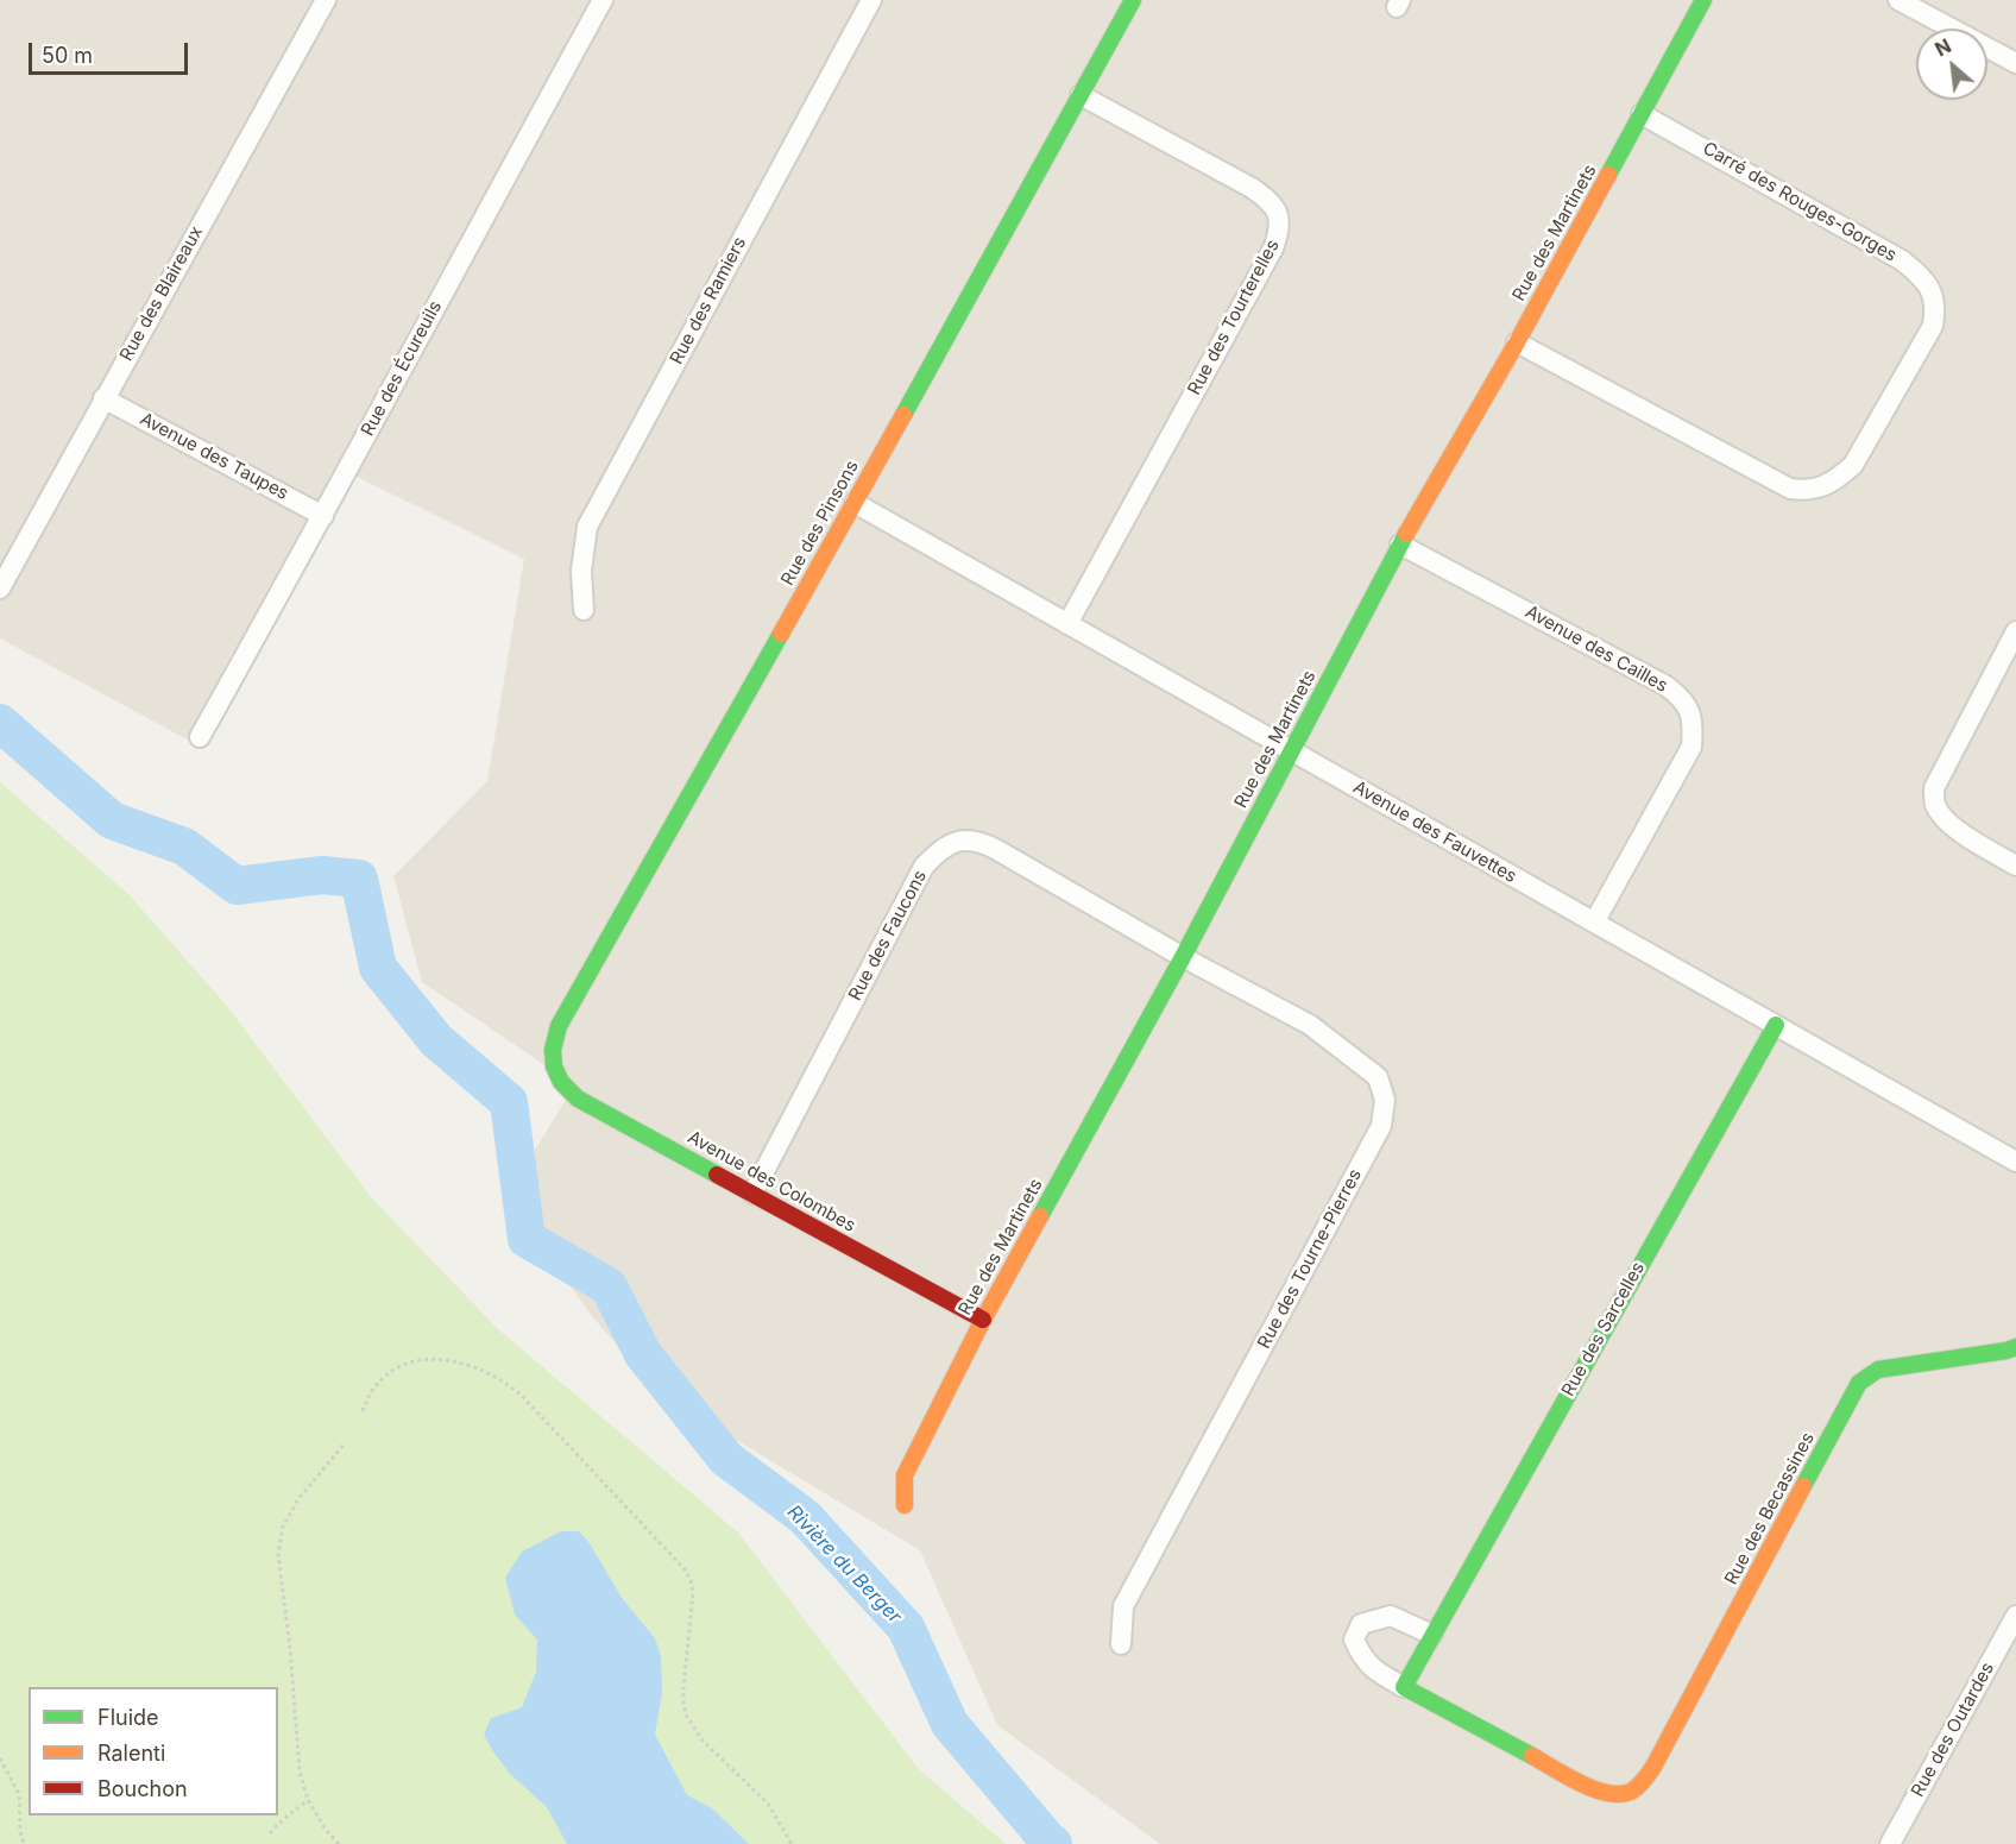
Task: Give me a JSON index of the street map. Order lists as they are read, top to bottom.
{
  "streets": {
    "street": [
      "Carré des Rouges-Gorges",
      "Rue des Martinets",
      "Rue des Blaireaux",
      "Rue des Ramiers",
      "Rue des Tourterelles",
      "Rue des Écureuils",
      "Avenue des Taupes",
      "Rue des Pinsons",
      "Avenue des Cailles",
      "Avenue des Fauvettes",
      "Rue des Faucons",
      "Avenue des Colombes",
      "Rue des Tourne-Pierres",
      "Rue des Sarcelles",
      "Rue des Becassines",
      "Rue des Outardes"
    ]
  },
  "crossings": [
    ["Carré des Rouges-Gorges", "Rue des Martinets"],
    ["Rue des Martinets", "Avenue des Cailles"],
    ["Rue des Martinets", "Avenue des Fauvettes"],
    ["Rue des Martinets", "Rue des Faucons"],
    ["Rue des Martinets", "Avenue des Colombes"],
    ["Rue des Martinets", "Rue des Tourne-Pierres"],
    ["Rue des Blaireaux", "Avenue des Taupes"],
    ["Rue des Tourterelles", "Rue des Pinsons"],
    ["Rue des Tourterelles", "Avenue des Fauvettes"],
    ["Rue des Écureuils", "Avenue des Taupes"],
    ["Rue des Pinsons", "Avenue des Fauvettes"],
    ["Rue des Pinsons", "Avenue des Colombes"],
    ["Avenue des Cailles", "Avenue des Fauvettes"],
    ["Avenue des Fauvettes", "Rue des Sarcelles"],
    ["Rue des Faucons", "Avenue des Colombes"],
    ["Rue des Faucons", "Rue des Tourne-Pierres"],
    ["Rue des Sarcelles", "Rue des Becassines"]
  ],
  "water": ["Rivière du Berger"],
  "legend": ["Fluide", "Ralenti", "Bouchon"],
  "scale_bar": "50 m",
  "north": "top left"
}
